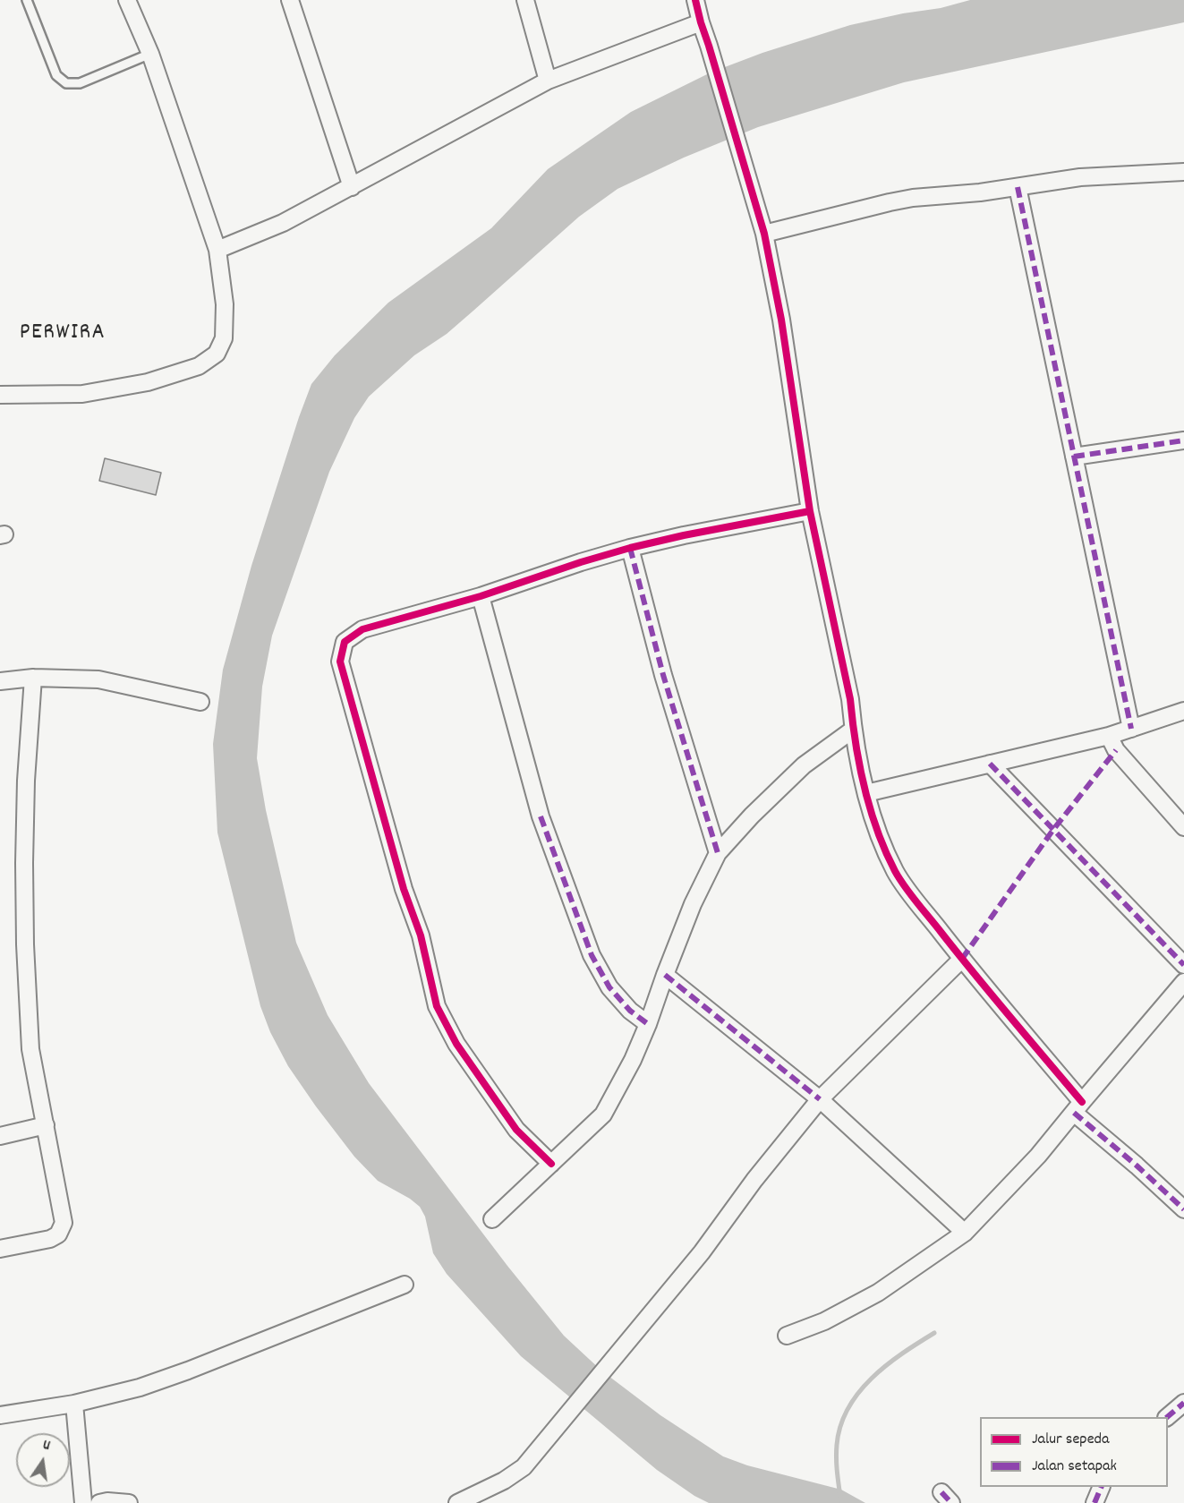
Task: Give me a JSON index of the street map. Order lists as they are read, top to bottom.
{
  "districts": ["PERWIRA"],
  "legend": ["Jalur sepeda", "Jalan setapak"],
  "north": "top"
}
